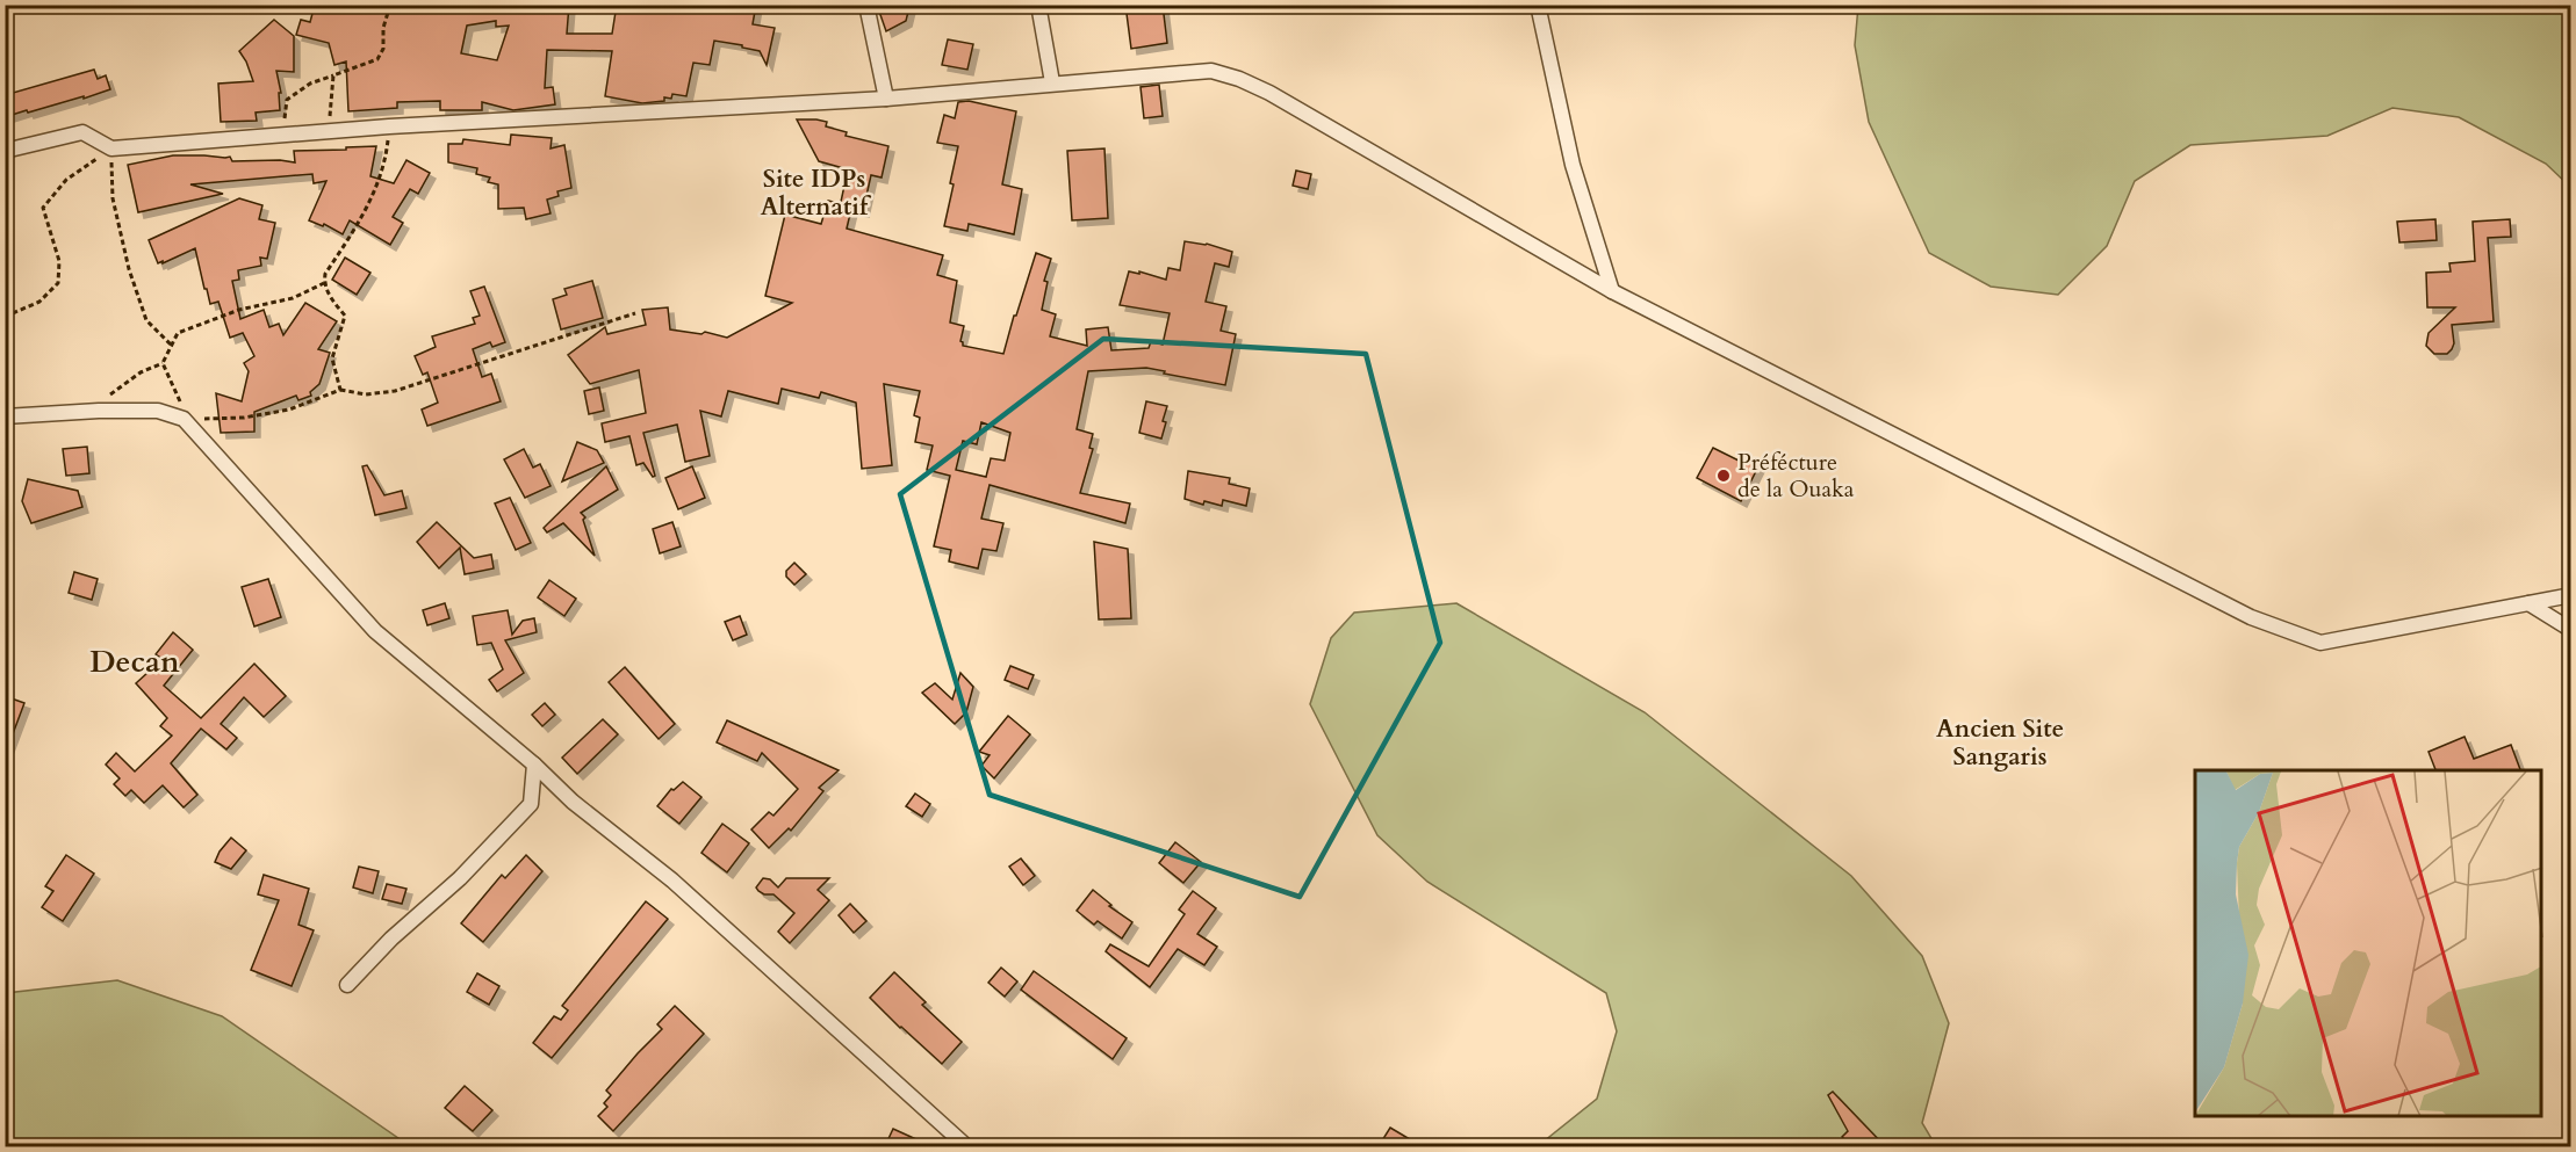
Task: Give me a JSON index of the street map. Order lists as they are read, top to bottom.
{
  "districts": ["Site IDPs Alternatif", "Decan", "Ancien Site Sangaris"],
  "places": ["Préfécture de la Ouaka"]
}
